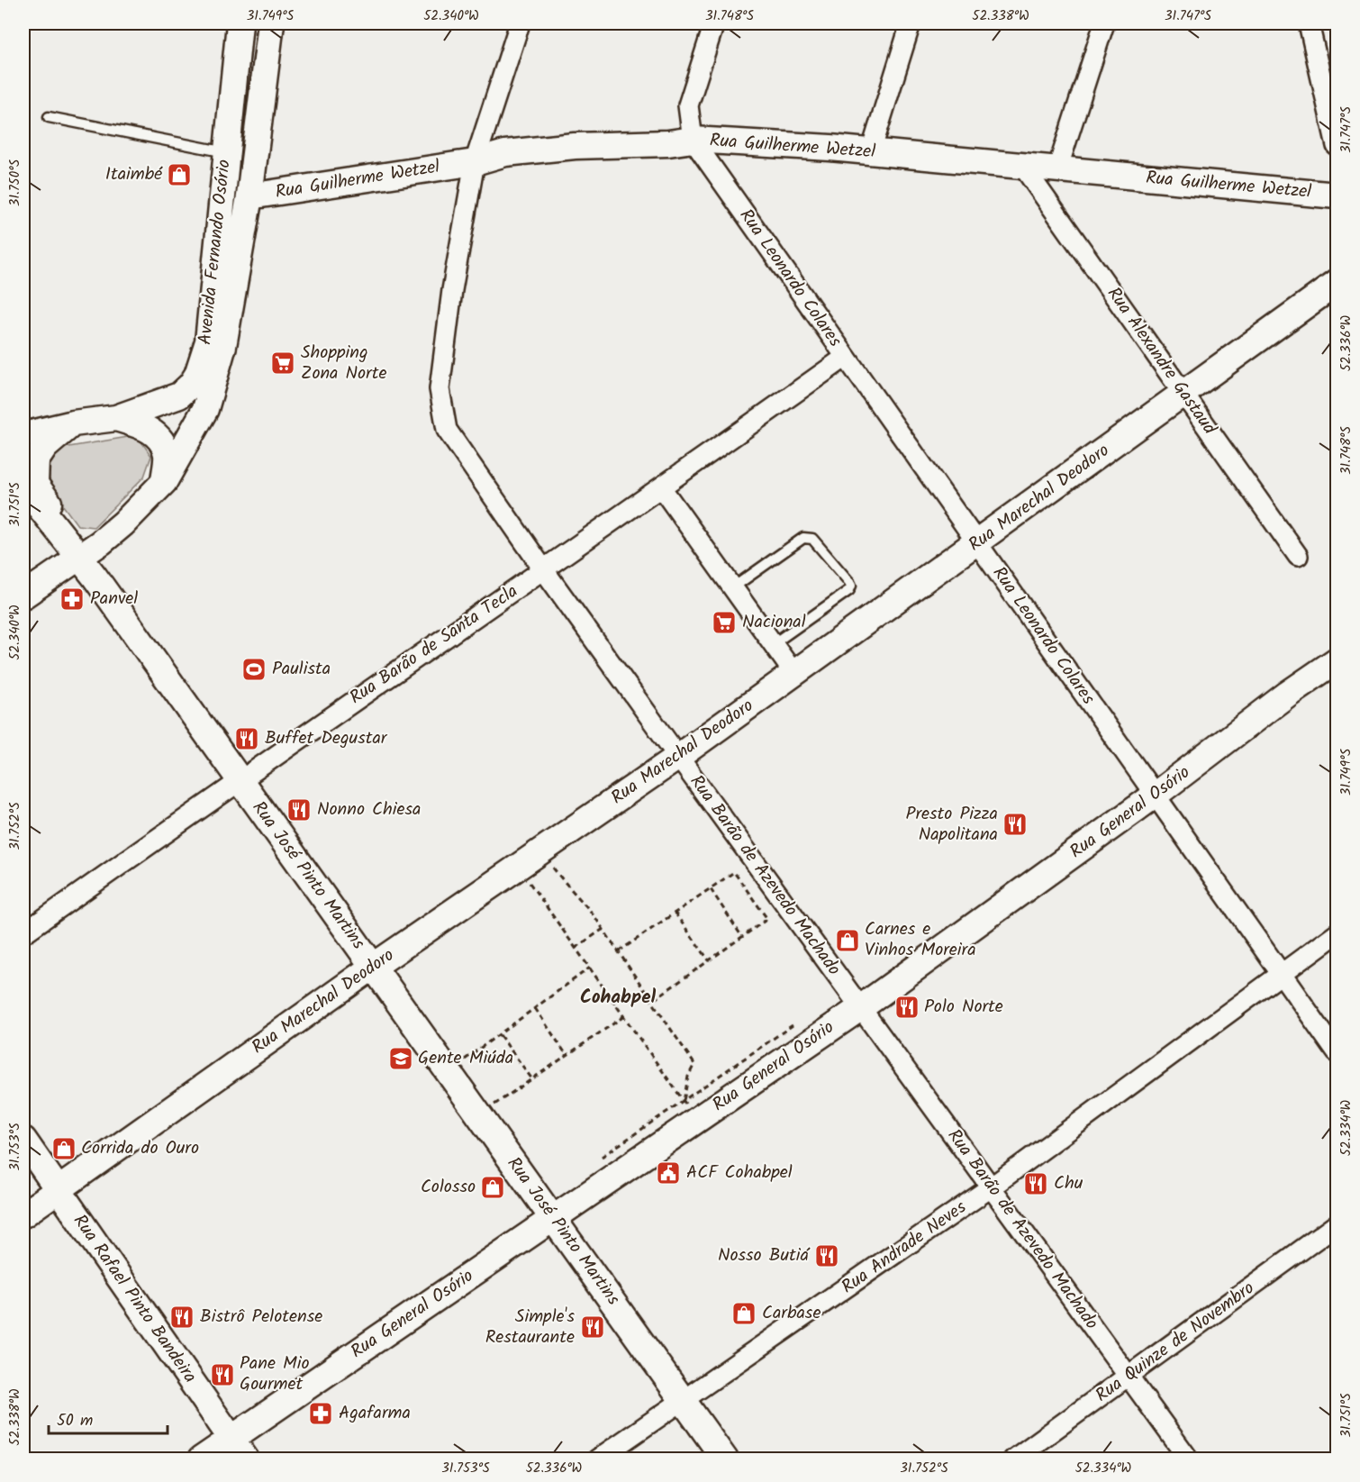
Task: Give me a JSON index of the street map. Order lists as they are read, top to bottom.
{
  "streets": {
    "street": [
      "Rua Guilherme Wetzel",
      "Avenida Fernando Osório",
      "Rua Leonardo Colares",
      "Rua Alexandre Gastaud",
      "Rua Marechal Deodoro",
      "Rua Barão de Santa Tecla",
      "Rua General Osório",
      "Rua José Pinto Martins",
      "Rua Barão de Azevedo Machado",
      "Rua Andrade Neves",
      "Rua Rafael Pinto Bandeira",
      "Rua Quinze de Novembro"
    ]
  },
  "crossings": [
    ["Rua Guilherme Wetzel", "Avenida Fernando Osório"],
    ["Rua Guilherme Wetzel", "Rua Leonardo Colares"],
    ["Rua Guilherme Wetzel", "Rua Alexandre Gastaud"],
    ["Rua Guilherme Wetzel", "Rua Barão de Azevedo Machado"],
    ["Rua Leonardo Colares", "Rua Marechal Deodoro"],
    ["Rua Leonardo Colares", "Rua Barão de Santa Tecla"],
    ["Rua Leonardo Colares", "Rua General Osório"],
    ["Rua Leonardo Colares", "Rua Andrade Neves"],
    ["Rua Alexandre Gastaud", "Rua Marechal Deodoro"],
    ["Rua Marechal Deodoro", "Rua José Pinto Martins"],
    ["Rua Marechal Deodoro", "Rua Barão de Azevedo Machado"],
    ["Rua Marechal Deodoro", "Rua Rafael Pinto Bandeira"],
    ["Rua Barão de Santa Tecla", "Rua José Pinto Martins"],
    ["Rua Barão de Santa Tecla", "Rua Barão de Azevedo Machado"],
    ["Rua General Osório", "Rua José Pinto Martins"],
    ["Rua General Osório", "Rua Barão de Azevedo Machado"],
    ["Rua General Osório", "Rua Rafael Pinto Bandeira"],
    ["Rua José Pinto Martins", "Rua Andrade Neves"],
    ["Rua Barão de Azevedo Machado", "Rua Andrade Neves"],
    ["Rua Barão de Azevedo Machado", "Rua Quinze de Novembro"]
  ],
  "districts": ["Cohabpel"],
  "places": {
    "shop": [
      "Itaimbé",
      "Carnes e Vinhos Moreira",
      "Corrida do Ouro",
      "Colosso",
      "Carbase"
    ],
    "supermarket": ["Shopping Zona Norte", "Nacional"],
    "pharmacy": ["Panvel", "Agafarma"],
    "sports": ["Paulista"],
    "restaurant": [
      "Buffet Degustar",
      "Nonno Chiesa",
      "Presto Pizza Napolitana",
      "Polo Norte",
      "Chu",
      "Nosso Butiá",
      "Bistrô Pelotense",
      "Simple's Restaurante",
      "Pane Mio Gourmet"
    ],
    "school or university": ["Gente Miúda"],
    "public building": ["ACF Cohabpel"]
  },
  "scale_bar": "50 m",
  "coordinates": [
    "31.749°S",
    "52.340°W",
    "31.748°S",
    "52.338°W",
    "31.747°S",
    "31.750°S",
    "52.336°W",
    "31.751°S",
    "31.752°S",
    "52.334°W",
    "31.753°S"
  ]
}
